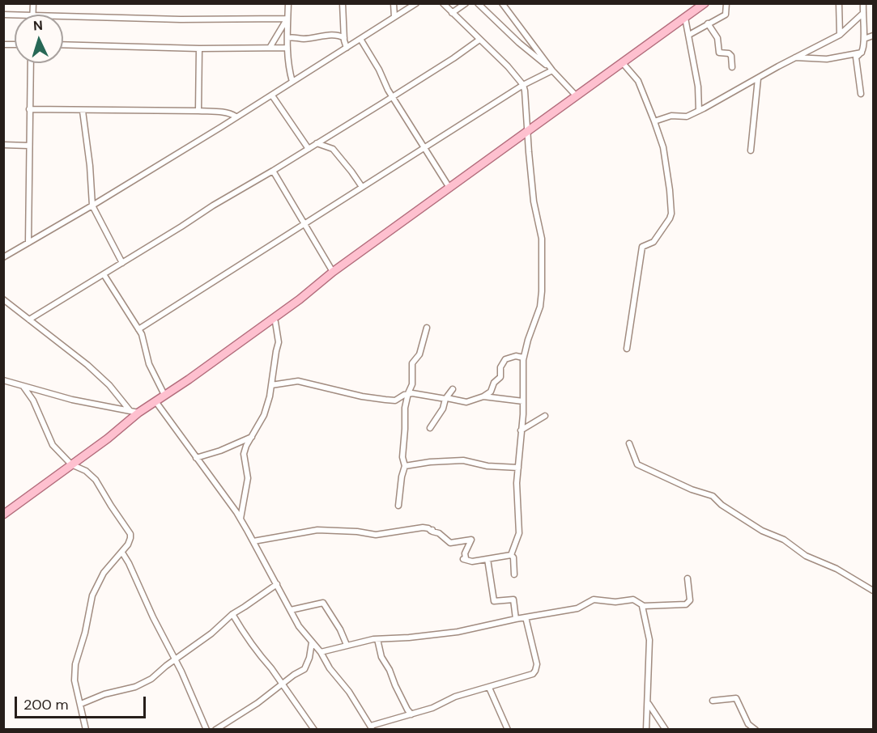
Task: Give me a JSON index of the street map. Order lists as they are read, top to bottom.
{
  "scale_bar": "200 m",
  "north": "top"
}
